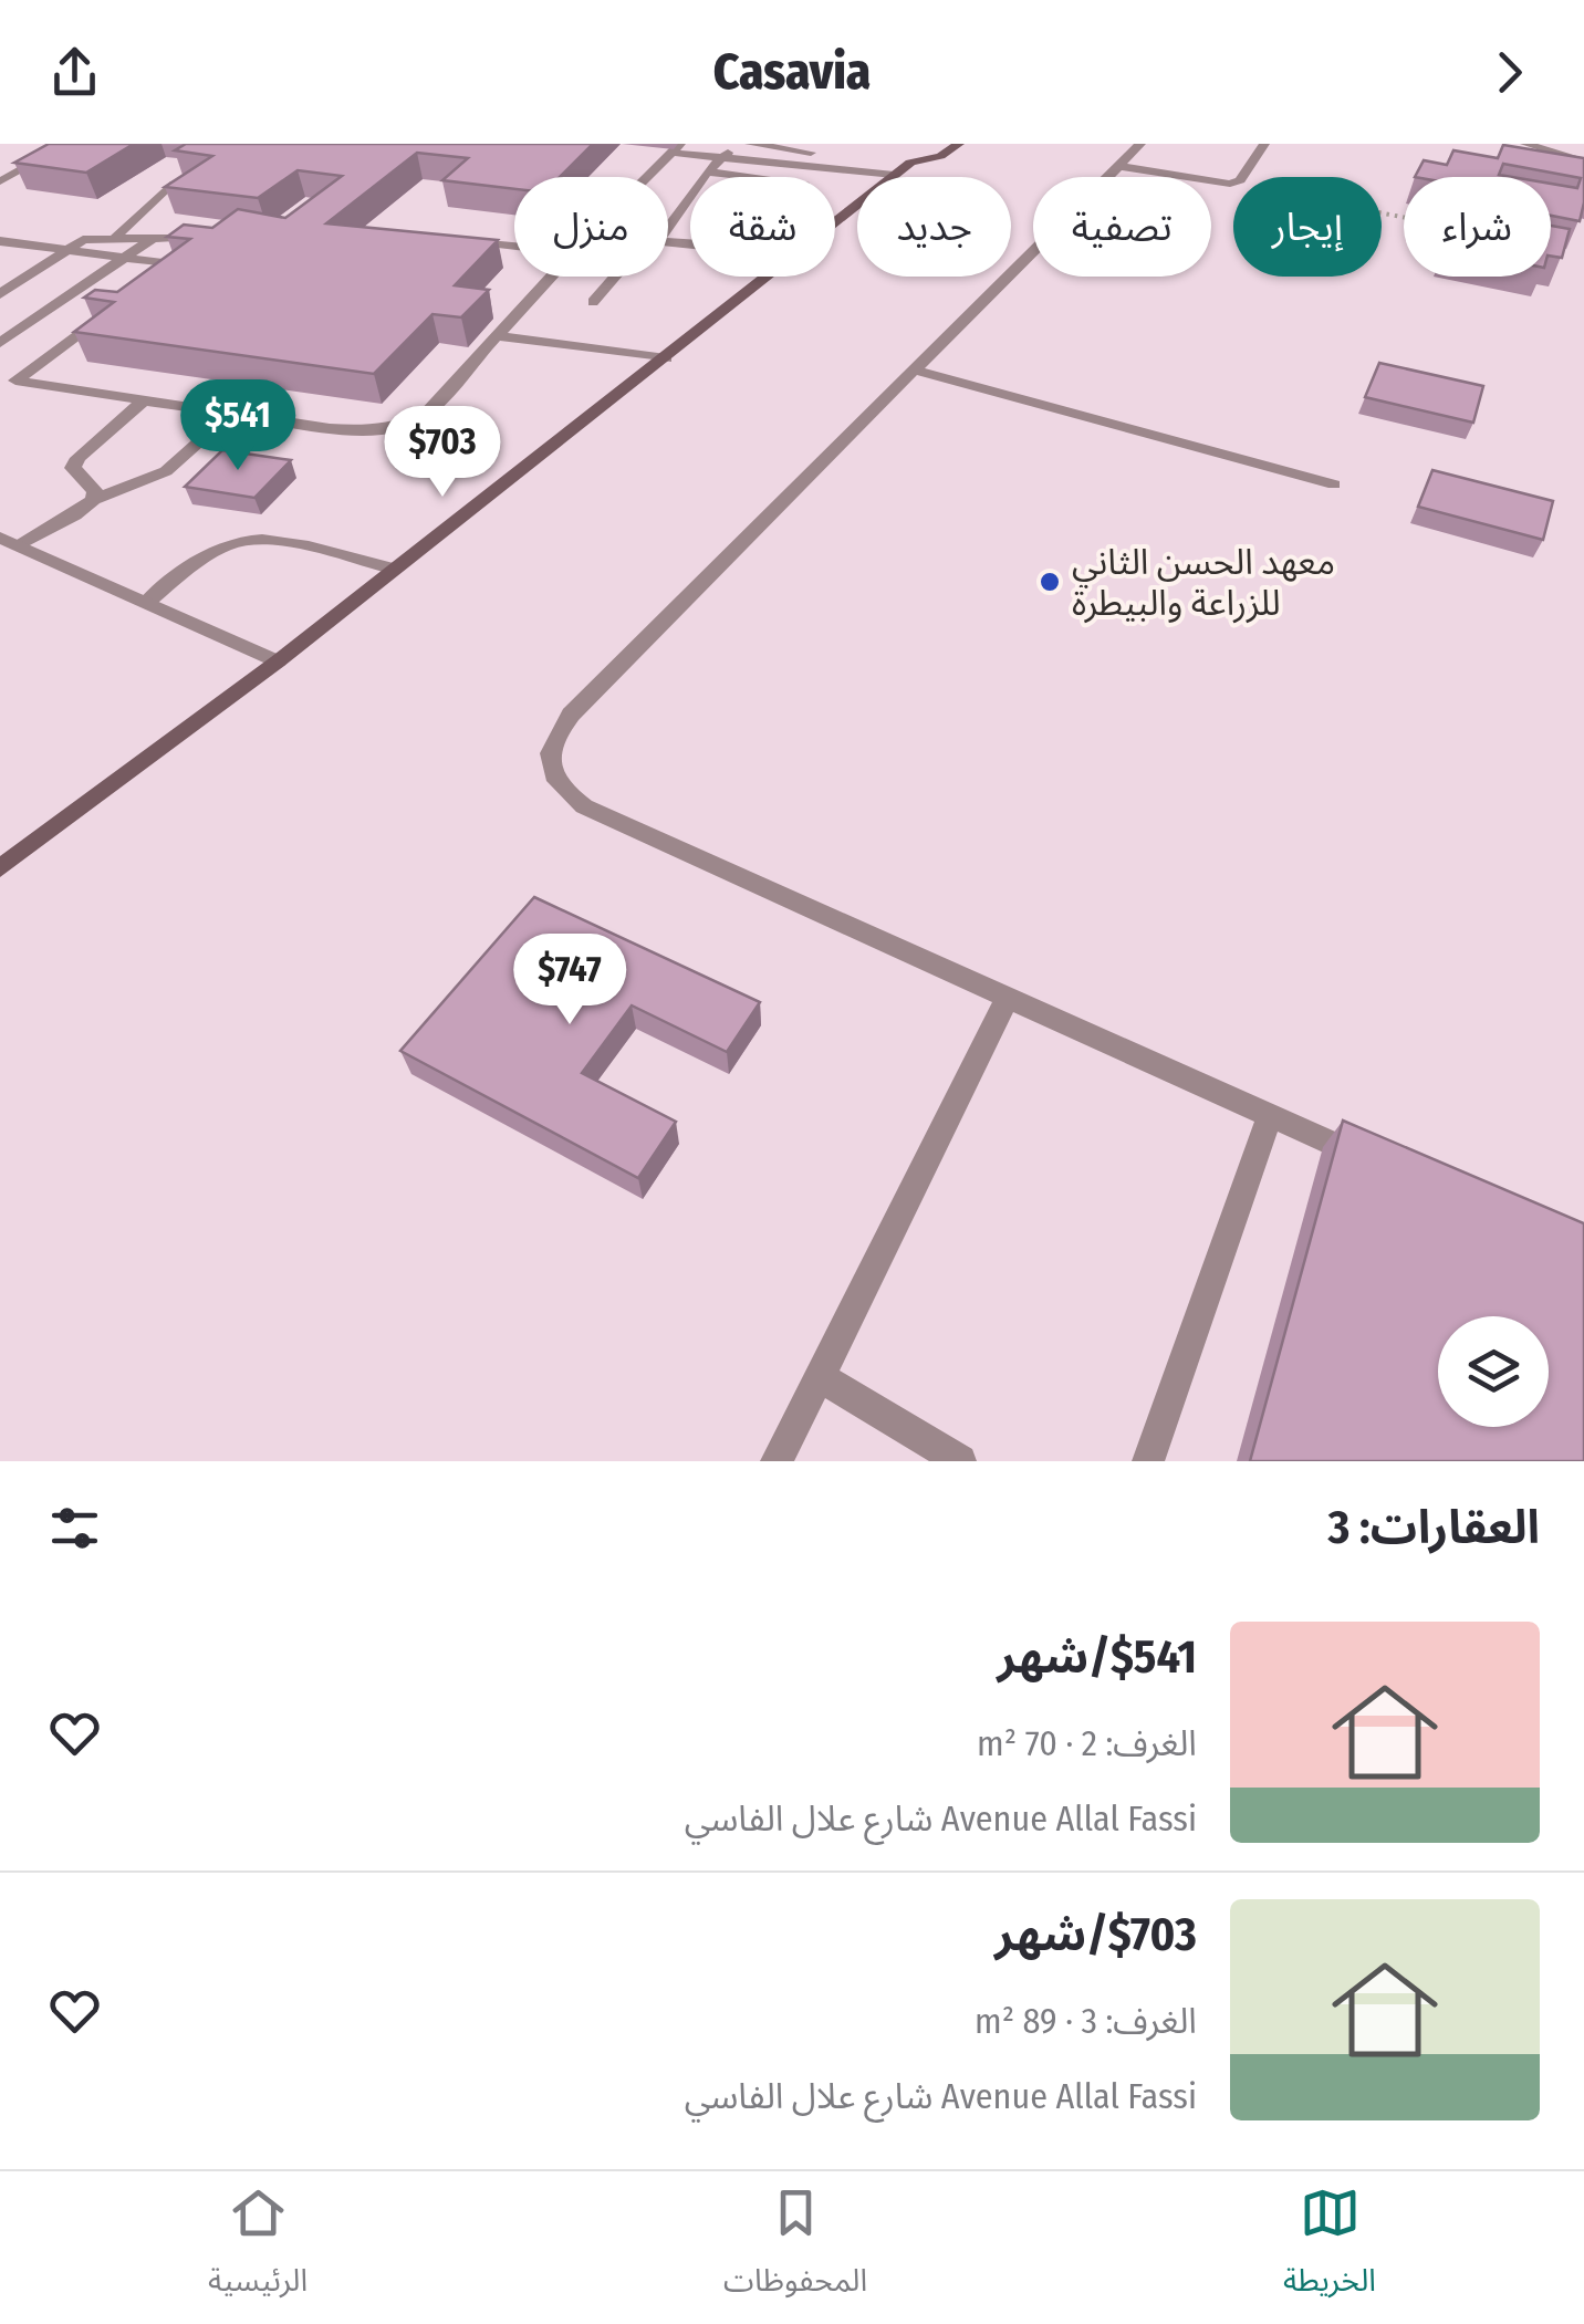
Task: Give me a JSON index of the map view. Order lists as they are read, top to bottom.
{
  "places": ["معهد الحسن الثاني للزراعة والبيطرة"],
  "page": {
    "header": "Casavia",
    "chip": [
      "شراء",
      "إيجار",
      "تصفية",
      "جديد",
      "شقة",
      "منزل"
    ],
    "price": ["$541", "$703", "$747"],
    "heading": "العقارات: 3",
    "list": [
      {
        "name": "$541/شهر",
        "note": "الغرف: 2 · 70 m² · Avenue Allal Fassi شارع علال الفاسي"
      },
      {
        "name": "$703/شهر",
        "note": "الغرف: 3 · 89 m² · Avenue Allal Fassi شارع علال الفاسي"
      }
    ],
    "tabs": ["الخريطة", "المحفوظات", "الرئيسية"]
  }
}
